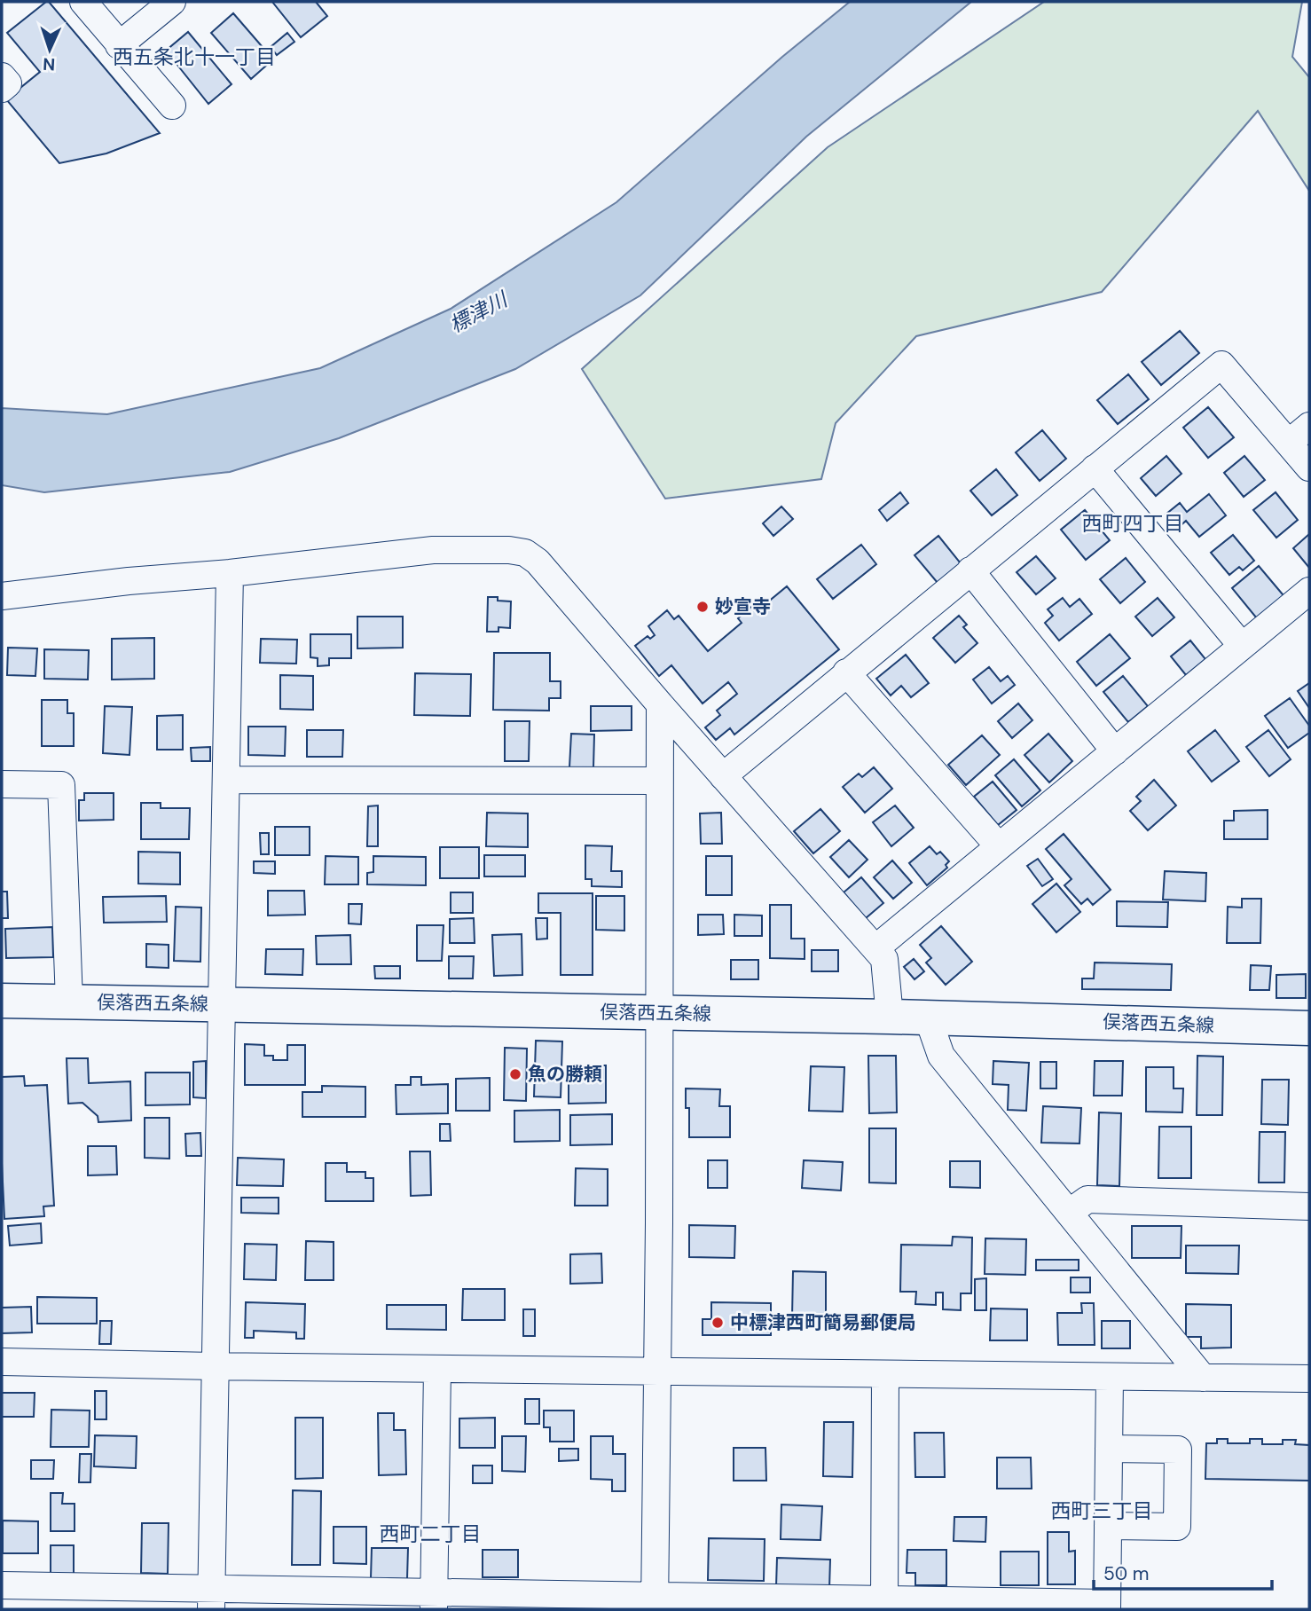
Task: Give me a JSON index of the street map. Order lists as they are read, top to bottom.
{
  "streets": {
    "main road": ["俣落西五条線"]
  },
  "districts": [
    "西五条北十一丁目",
    "西町四丁目",
    "西町三丁目",
    "西町二丁目"
  ],
  "water": ["標津川"],
  "places": ["妙宣寺", "魚の勝頼", "中標津西町簡易郵便局"],
  "scale_bar": "50 m",
  "north": "bottom"
}
